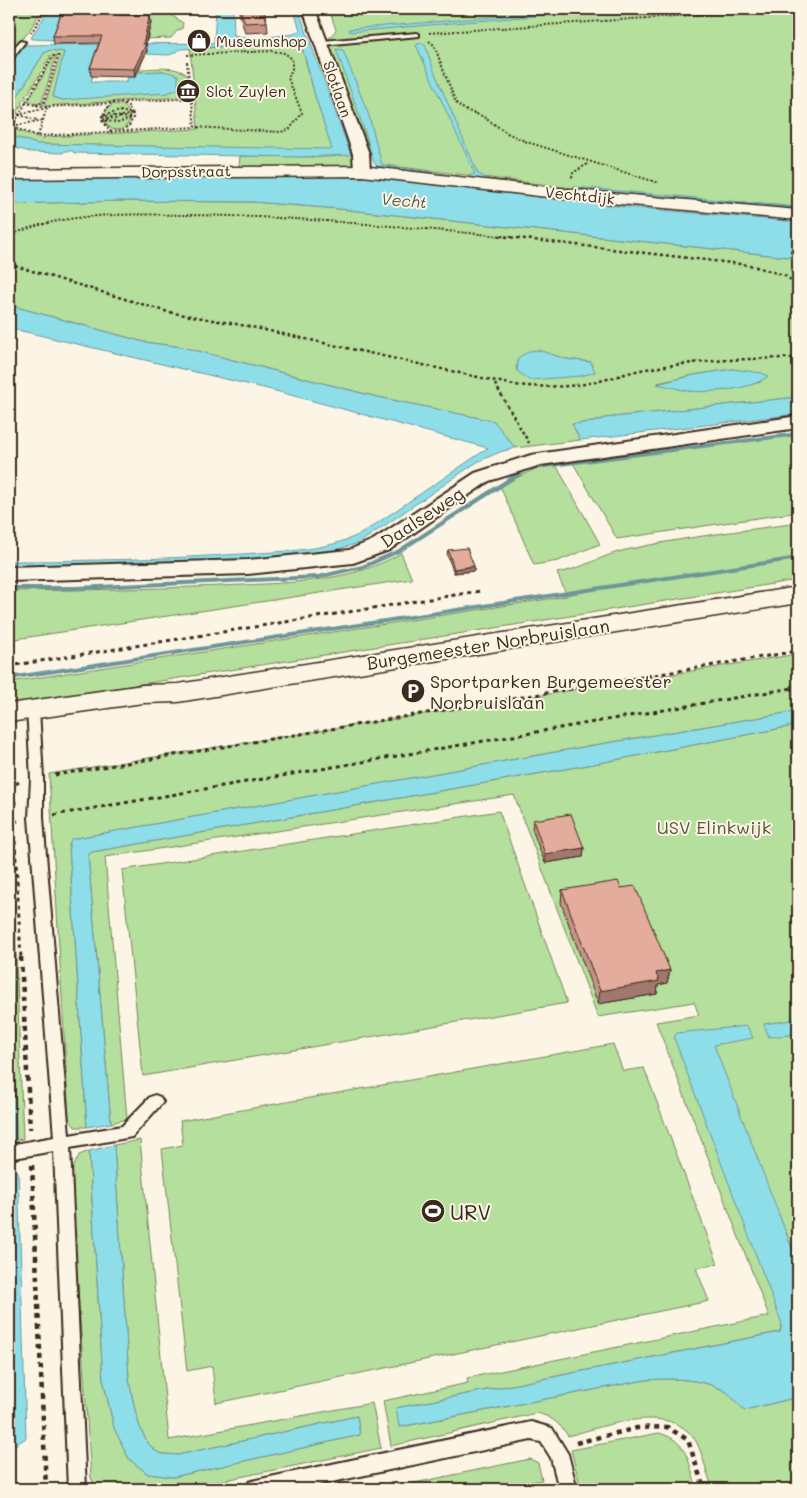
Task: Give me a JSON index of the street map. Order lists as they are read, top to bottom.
{
  "streets": {
    "street": [
      "Slotlaan",
      "Dorpsstraat",
      "Vechtdijk",
      "Daalseweg",
      "Burgemeester Norbruislaan"
    ]
  },
  "crossings": [
    ["Slotlaan", "Dorpsstraat"],
    ["Slotlaan", "Vechtdijk"],
    ["Dorpsstraat", "Vechtdijk"]
  ],
  "water": ["Vecht"],
  "parks": ["USV Elinkwijk"],
  "places": {
    "shop": ["Museumshop"],
    "museum": ["Slot Zuylen"],
    "parking": ["Sportparken Burgemeester Norbruislaan"],
    "sports": ["URV"]
  }
}
